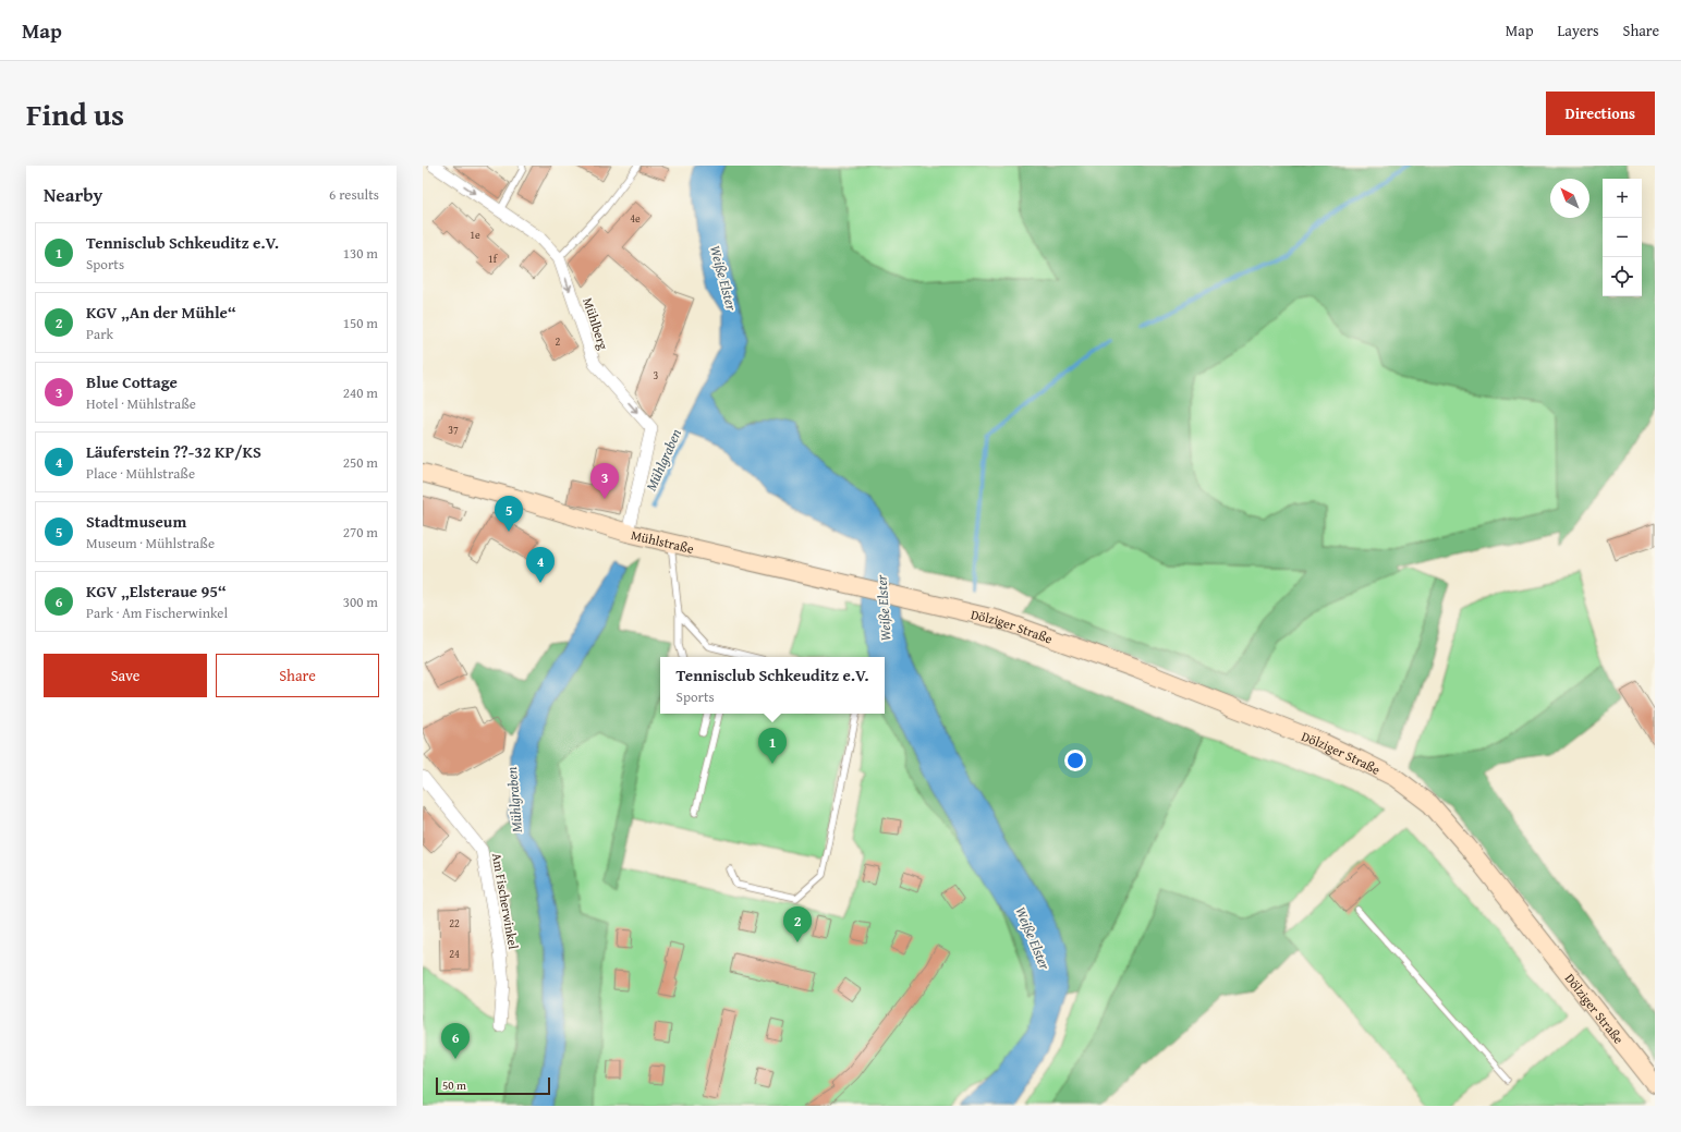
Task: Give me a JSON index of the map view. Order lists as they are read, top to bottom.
{
  "streets": {
    "street": [
      "Mühlberg",
      "Mühlstraße",
      "Dölziger Straße",
      "Am Fischerwinkel"
    ]
  },
  "crossings": [
    ["Mühlberg", "Mühlstraße"],
    ["Mühlstraße", "Dölziger Straße"]
  ],
  "one_way": ["Mühlberg"],
  "water": ["Weiße Elster", "Mühlgraben"],
  "house_numbers": [
    "4e",
    "1e",
    "1f",
    "2",
    "3",
    "37",
    "22",
    "24"
  ],
  "scale_bar": "50 m",
  "north": "top left",
  "page": {
    "header": "Map",
    "nav": ["Map", "Layers", "Share"],
    "title": "Find us",
    "buttons": [
      "Directions",
      ["Save", "Share"]
    ],
    "heading": ["Nearby", "6 results"],
    "map_buttons": ["+", "−"],
    "list": [
      {
        "mark": "1",
        "name": "Tennisclub Schkeuditz e.V.",
        "note": "Sports",
        "value": "130 m"
      },
      {
        "mark": "2",
        "name": "KGV „An der Mühle“",
        "note": "Park",
        "value": "150 m"
      },
      {
        "mark": "3",
        "name": "Blue Cottage",
        "note": "Hotel · Mühlstraße",
        "value": "240 m"
      },
      {
        "mark": "4",
        "name": "Läuferstein ??-32 KP/KS",
        "note": "Place · Mühlstraße",
        "value": "250 m"
      },
      {
        "mark": "5",
        "name": "Stadtmuseum",
        "note": "Museum · Mühlstraße",
        "value": "270 m"
      },
      {
        "mark": "6",
        "name": "KGV „Elsteraue 95“",
        "note": "Park · Am Fischerwinkel",
        "value": "300 m"
      }
    ],
    "pins": [
      "3",
      "5",
      "4",
      "1",
      "2",
      "6"
    ],
    "popup": ["Tennisclub Schkeuditz e.V.", "Sports"],
    "scale": "50 m"
  }
}
